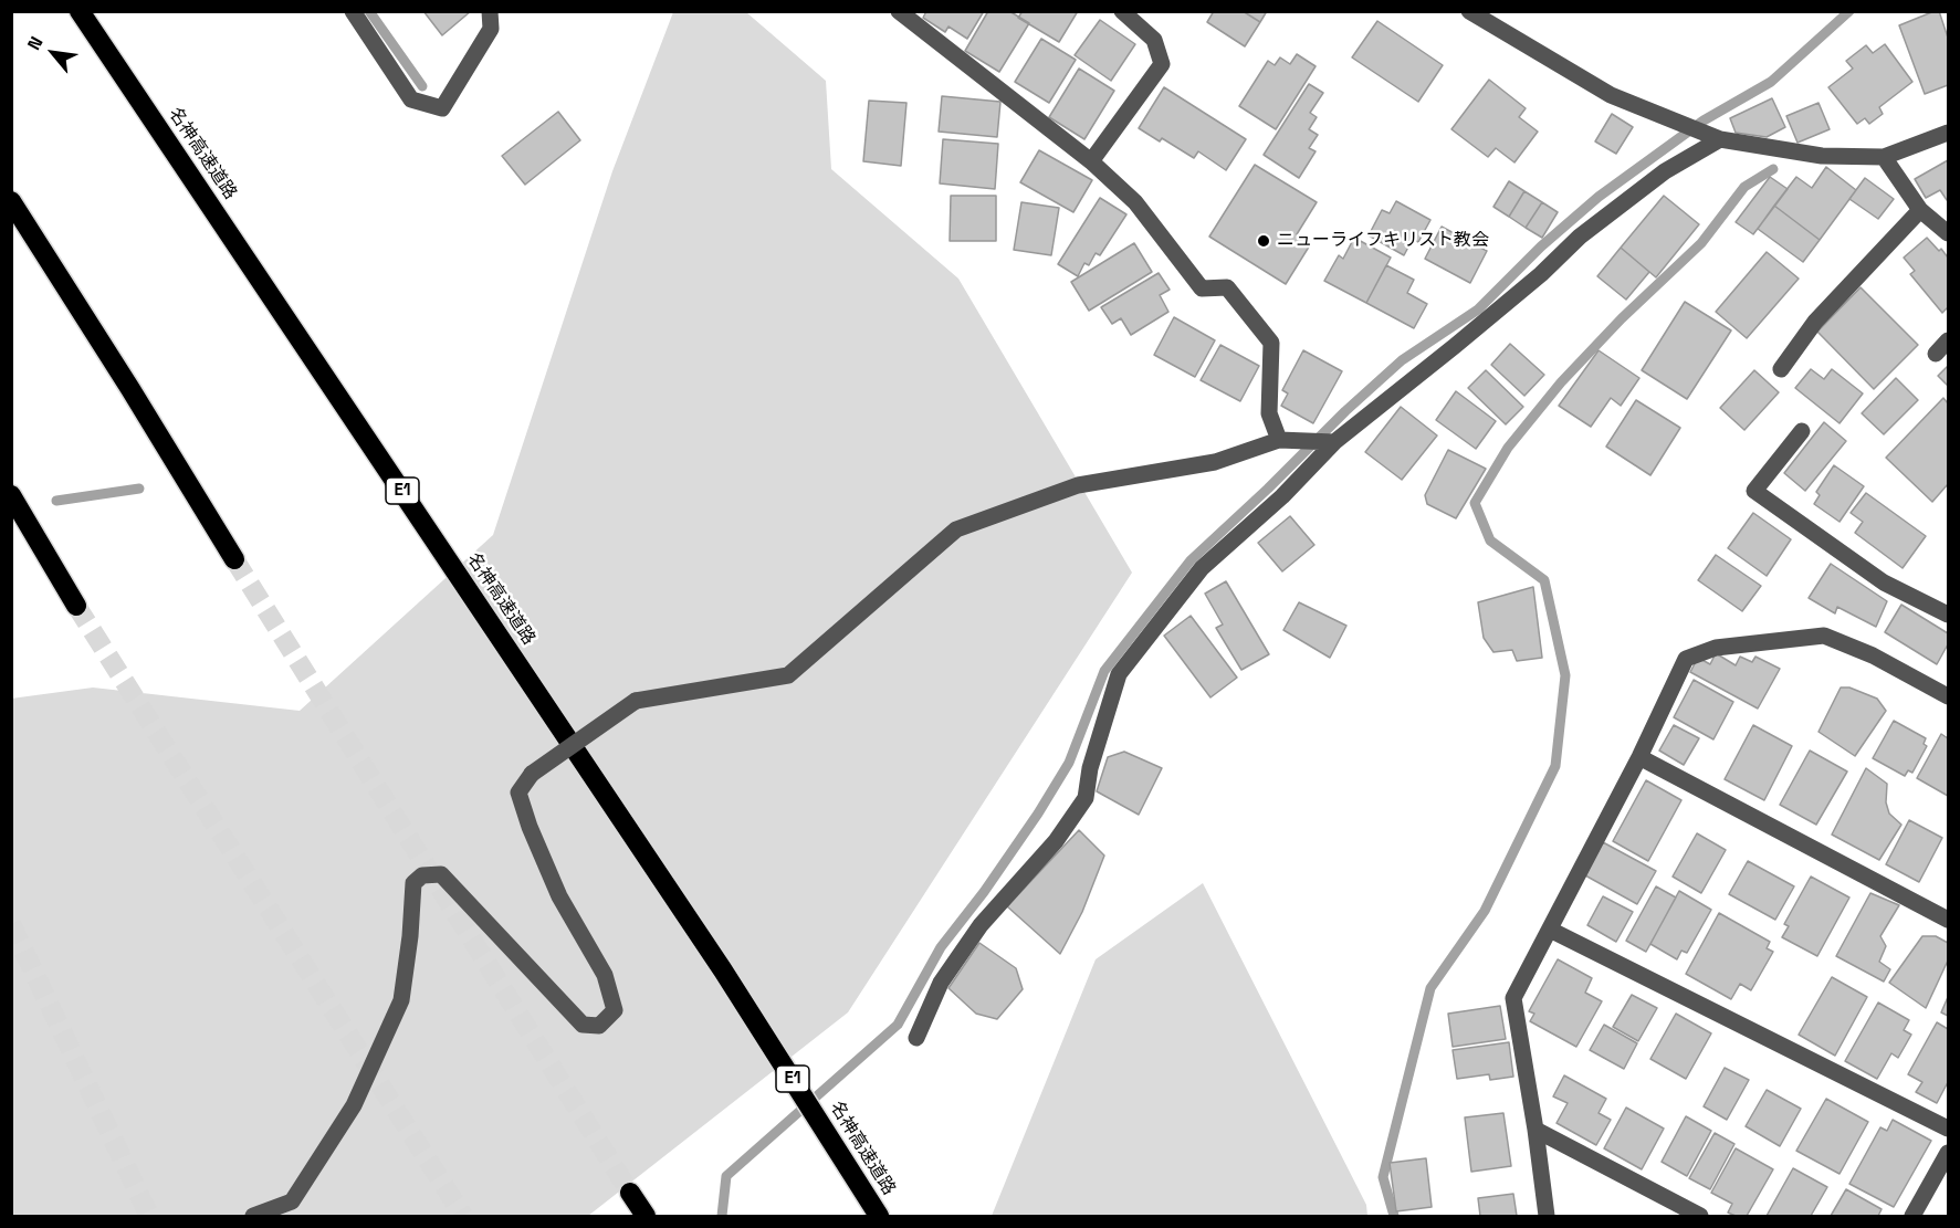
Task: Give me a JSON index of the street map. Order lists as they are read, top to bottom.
{
  "streets": {
    "highway": ["名神高速道路", "E1"]
  },
  "places": ["ニューライフキリスト教会"],
  "north": "top left"
}
